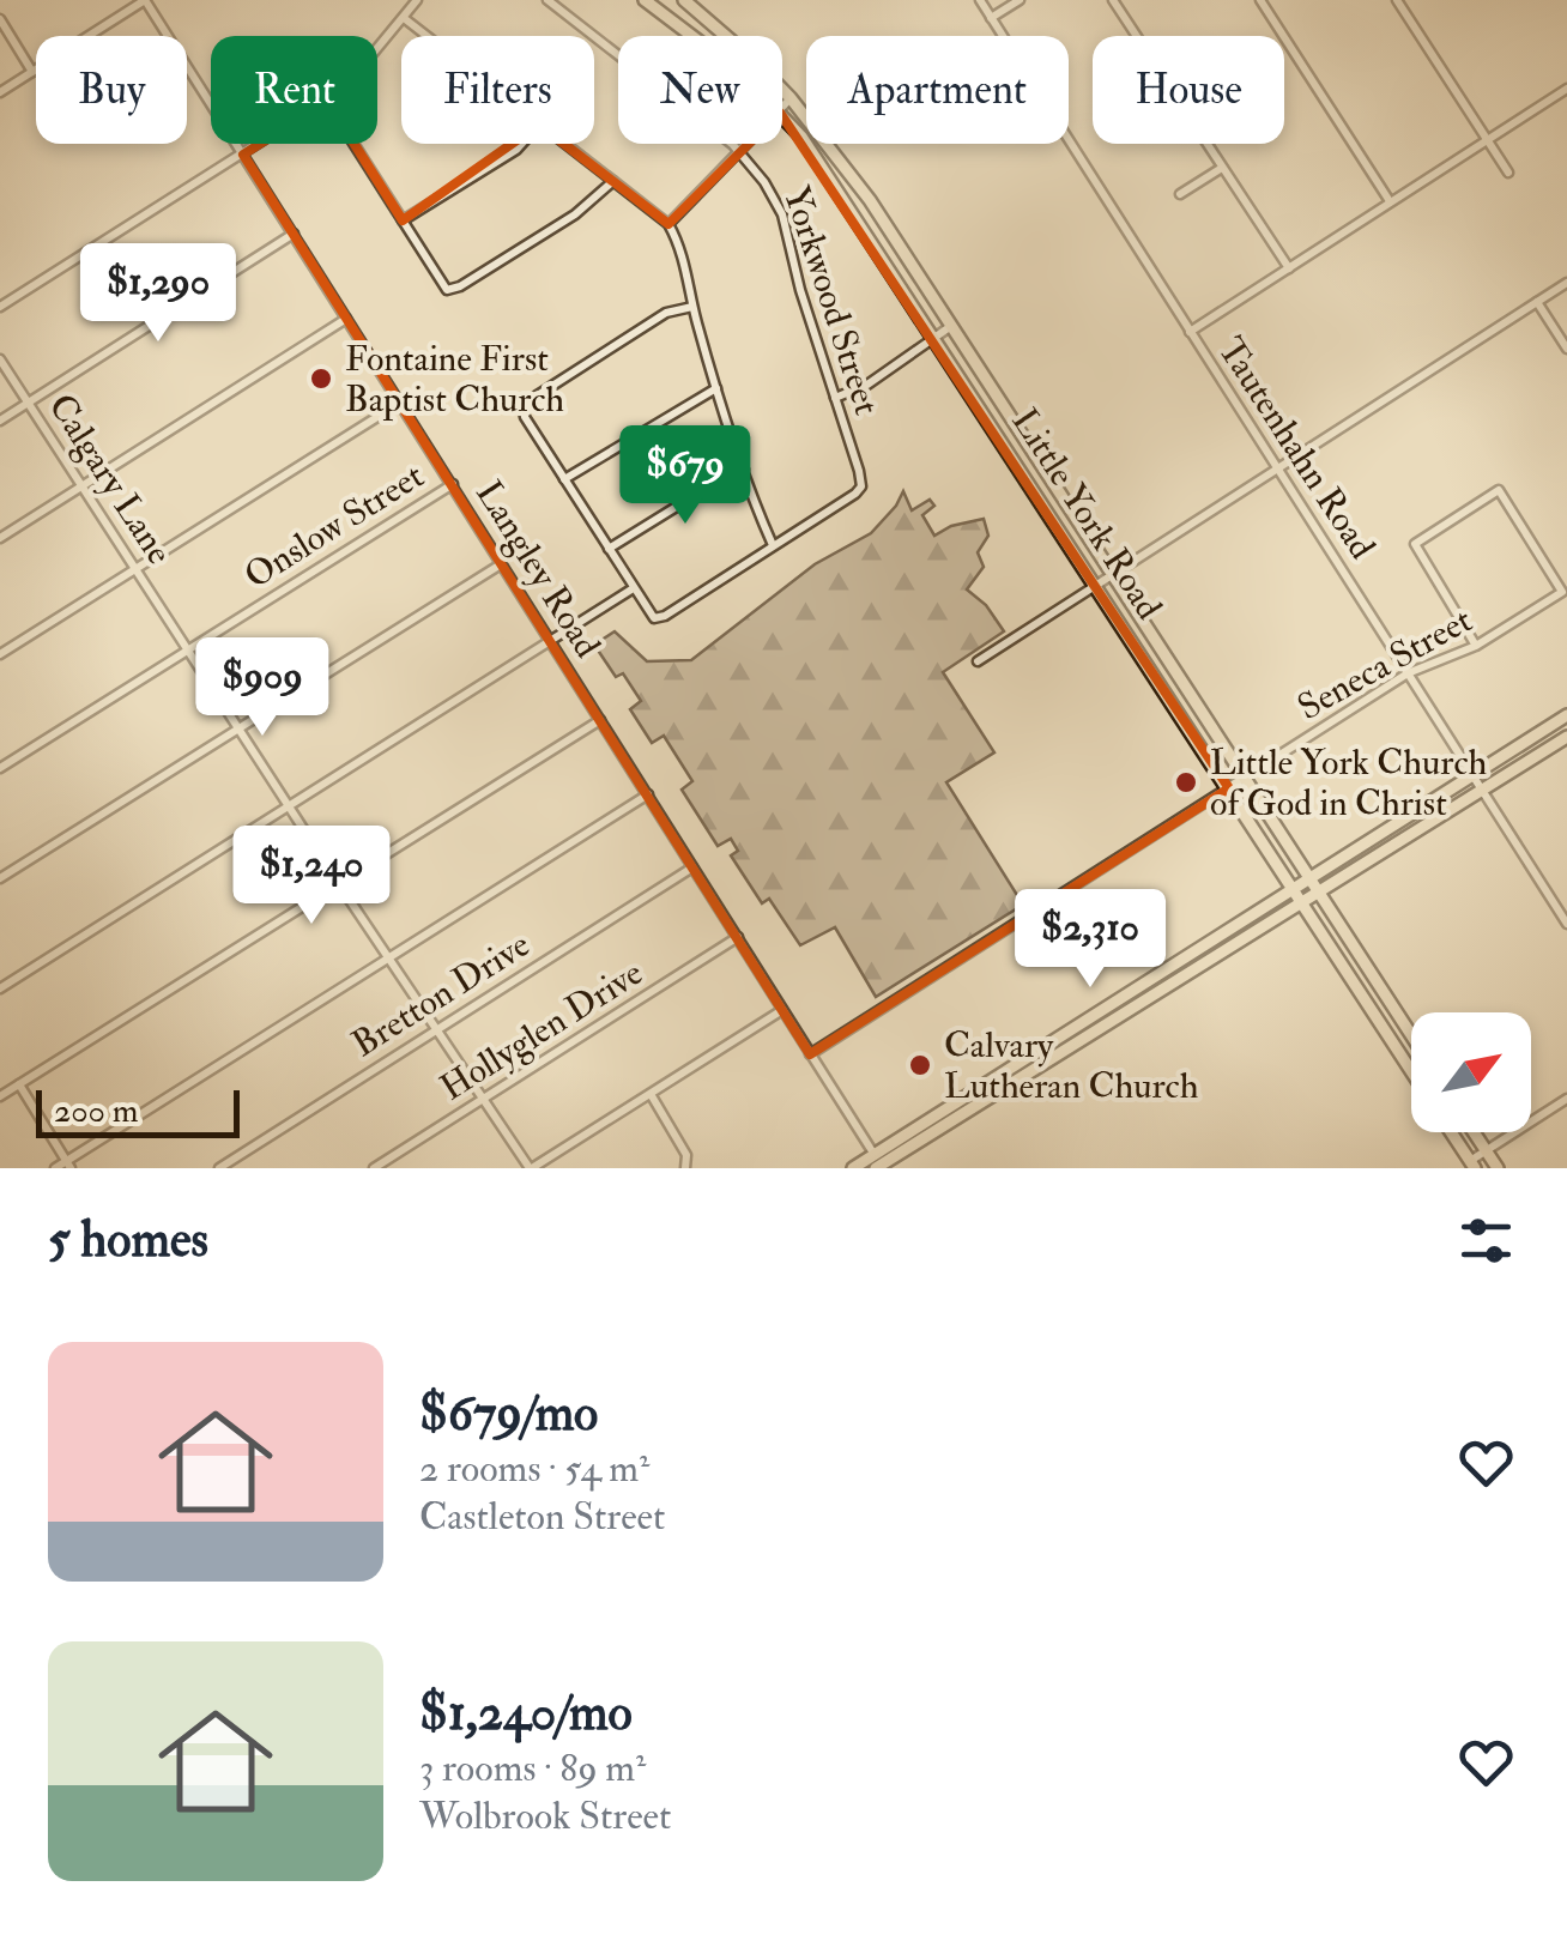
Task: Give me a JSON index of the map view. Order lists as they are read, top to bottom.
{
  "streets": {
    "main road": ["Little York Road"],
    "street": [
      "Yorkwood Street",
      "Tautenhahn Road",
      "Calgary Lane",
      "Onslow Street",
      "Langley Road",
      "Seneca Street",
      "Bretton Drive",
      "Hollyglen Drive"
    ]
  },
  "crossings": [
    ["Tautenhahn Road", "Seneca Street"],
    ["Calgary Lane", "Onslow Street"],
    ["Calgary Lane", "Bretton Drive"],
    ["Calgary Lane", "Hollyglen Drive"],
    ["Little York Road", "Seneca Street"],
    ["Onslow Street", "Langley Road"],
    ["Langley Road", "Seneca Street"],
    ["Langley Road", "Bretton Drive"],
    ["Langley Road", "Hollyglen Drive"]
  ],
  "places": ["Fontaine First Baptist Church", "Little York Church of God in Christ", "Calvary Lutheran Church"],
  "scale_bar": "200 m",
  "north": "top right",
  "page": {
    "chip": [
      "Buy",
      "Rent",
      "Filters",
      "New",
      "Apartment",
      "House"
    ],
    "price": [
      "$1,290",
      "$679",
      "$909",
      "$1,240",
      "$2,310"
    ],
    "scale": "200 m",
    "heading": "5 homes",
    "list": [
      {
        "name": "$679/mo",
        "note": "2 rooms · 54 m² · Castleton Street"
      },
      {
        "name": "$1,240/mo",
        "note": "3 rooms · 89 m² · Wolbrook Street"
      }
    ]
  }
}
